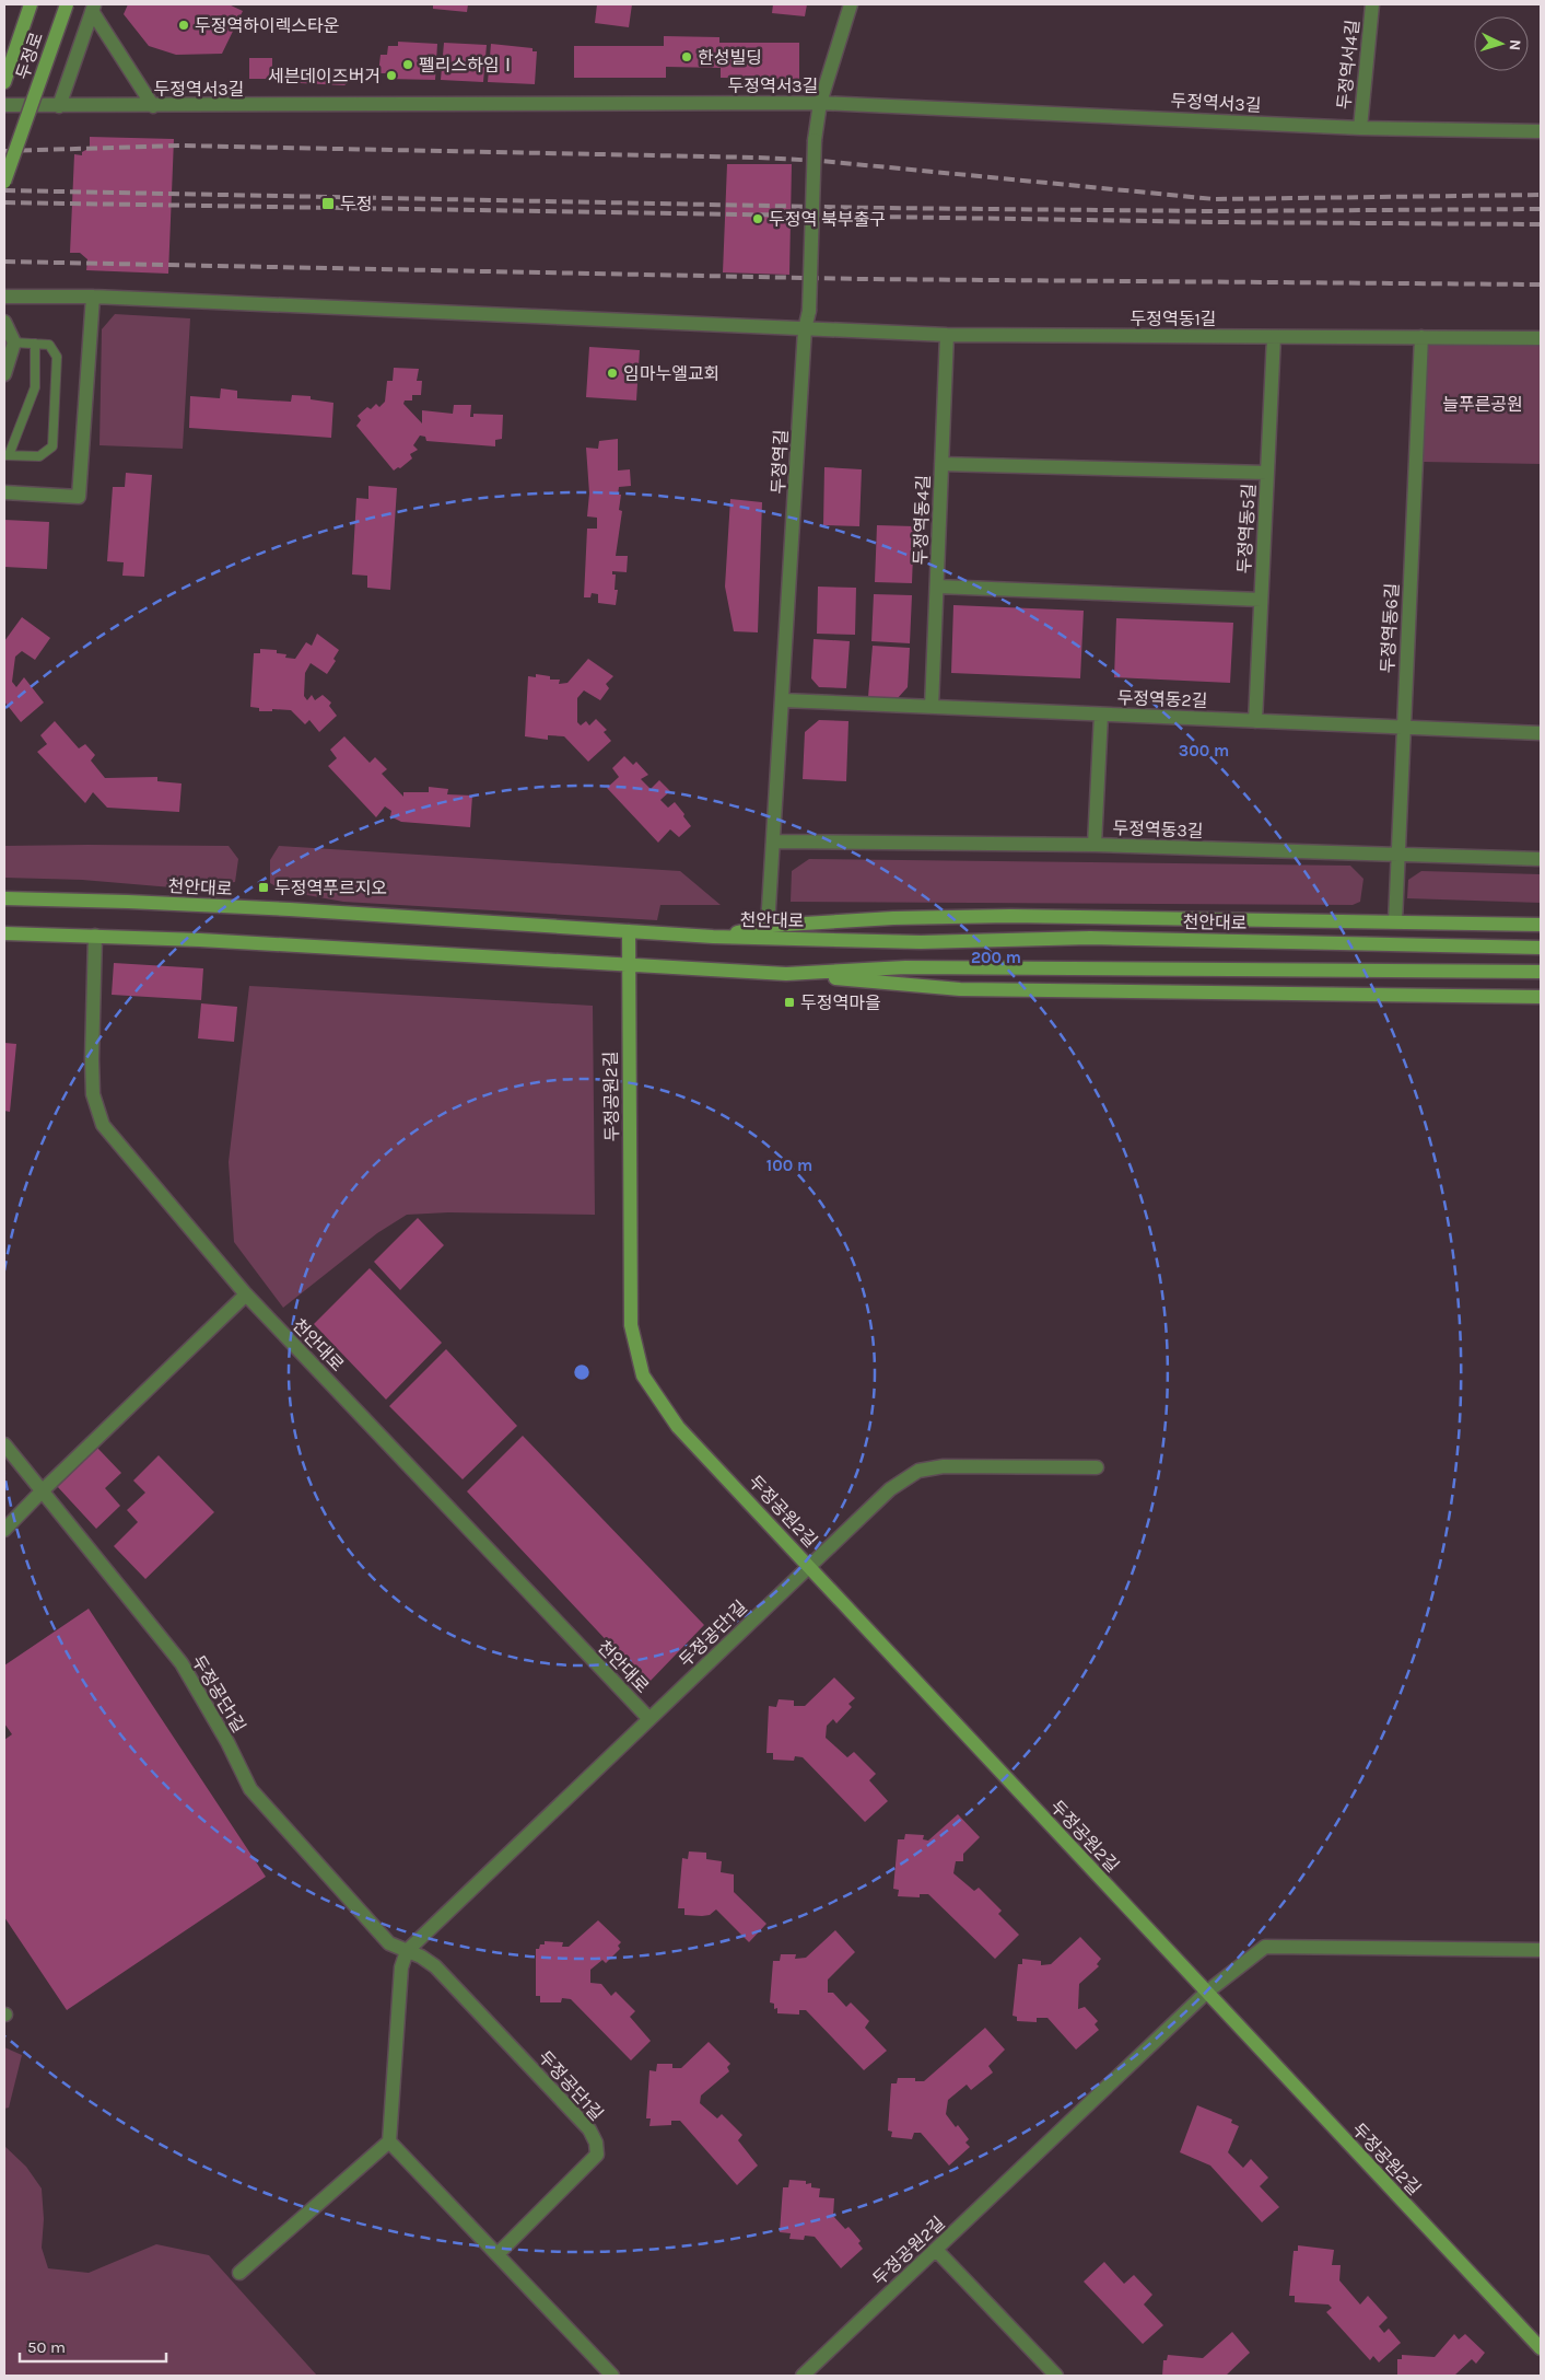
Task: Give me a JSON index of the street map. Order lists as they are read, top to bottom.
{
  "streets": {
    "main road": ["두정로", "천안대로", "두정공원2길"],
    "street": [
      "두정역서4길",
      "두정역서3길",
      "두정역동1길",
      "두정역길",
      "두정역동4길",
      "두정역동5길",
      "두정역동6길",
      "두정역동2길",
      "두정역동3길",
      "두정공단1길"
    ]
  },
  "crossings": [
    ["두정역서4길", "두정역서3길"],
    ["두정역서3길", "두정역길"],
    ["두정역동1길", "두정역길"],
    ["두정역동1길", "두정역동4길"],
    ["두정역동1길", "두정역동5길"],
    ["두정역동1길", "두정역동6길"],
    ["두정역길", "두정역동2길"],
    ["두정역길", "두정역동3길"],
    ["두정역동4길", "두정역동2길"],
    ["두정역동5길", "두정역동2길"],
    ["두정역동6길", "두정역동2길"],
    ["두정역동6길", "두정역동3길"],
    ["천안대로", "두정공원2길"],
    ["천안대로", "두정공단1길"],
    ["두정공원2길", "두정공단1길"]
  ],
  "parks": ["늘푸른공원"],
  "places": {
    "other": [
      "두정역하이렉스타운",
      "한성빌딩",
      "펠리스하임Ⅰ",
      "세븐데이즈버거",
      "두정역 북부출구",
      "임마누엘교회"
    ],
    "transit": ["두정", "두정역푸르지오", "두정역마을"]
  },
  "scale_bar": "50 m",
  "north": "right",
  "rings": ["300 m", "200 m", "100 m"]
}
